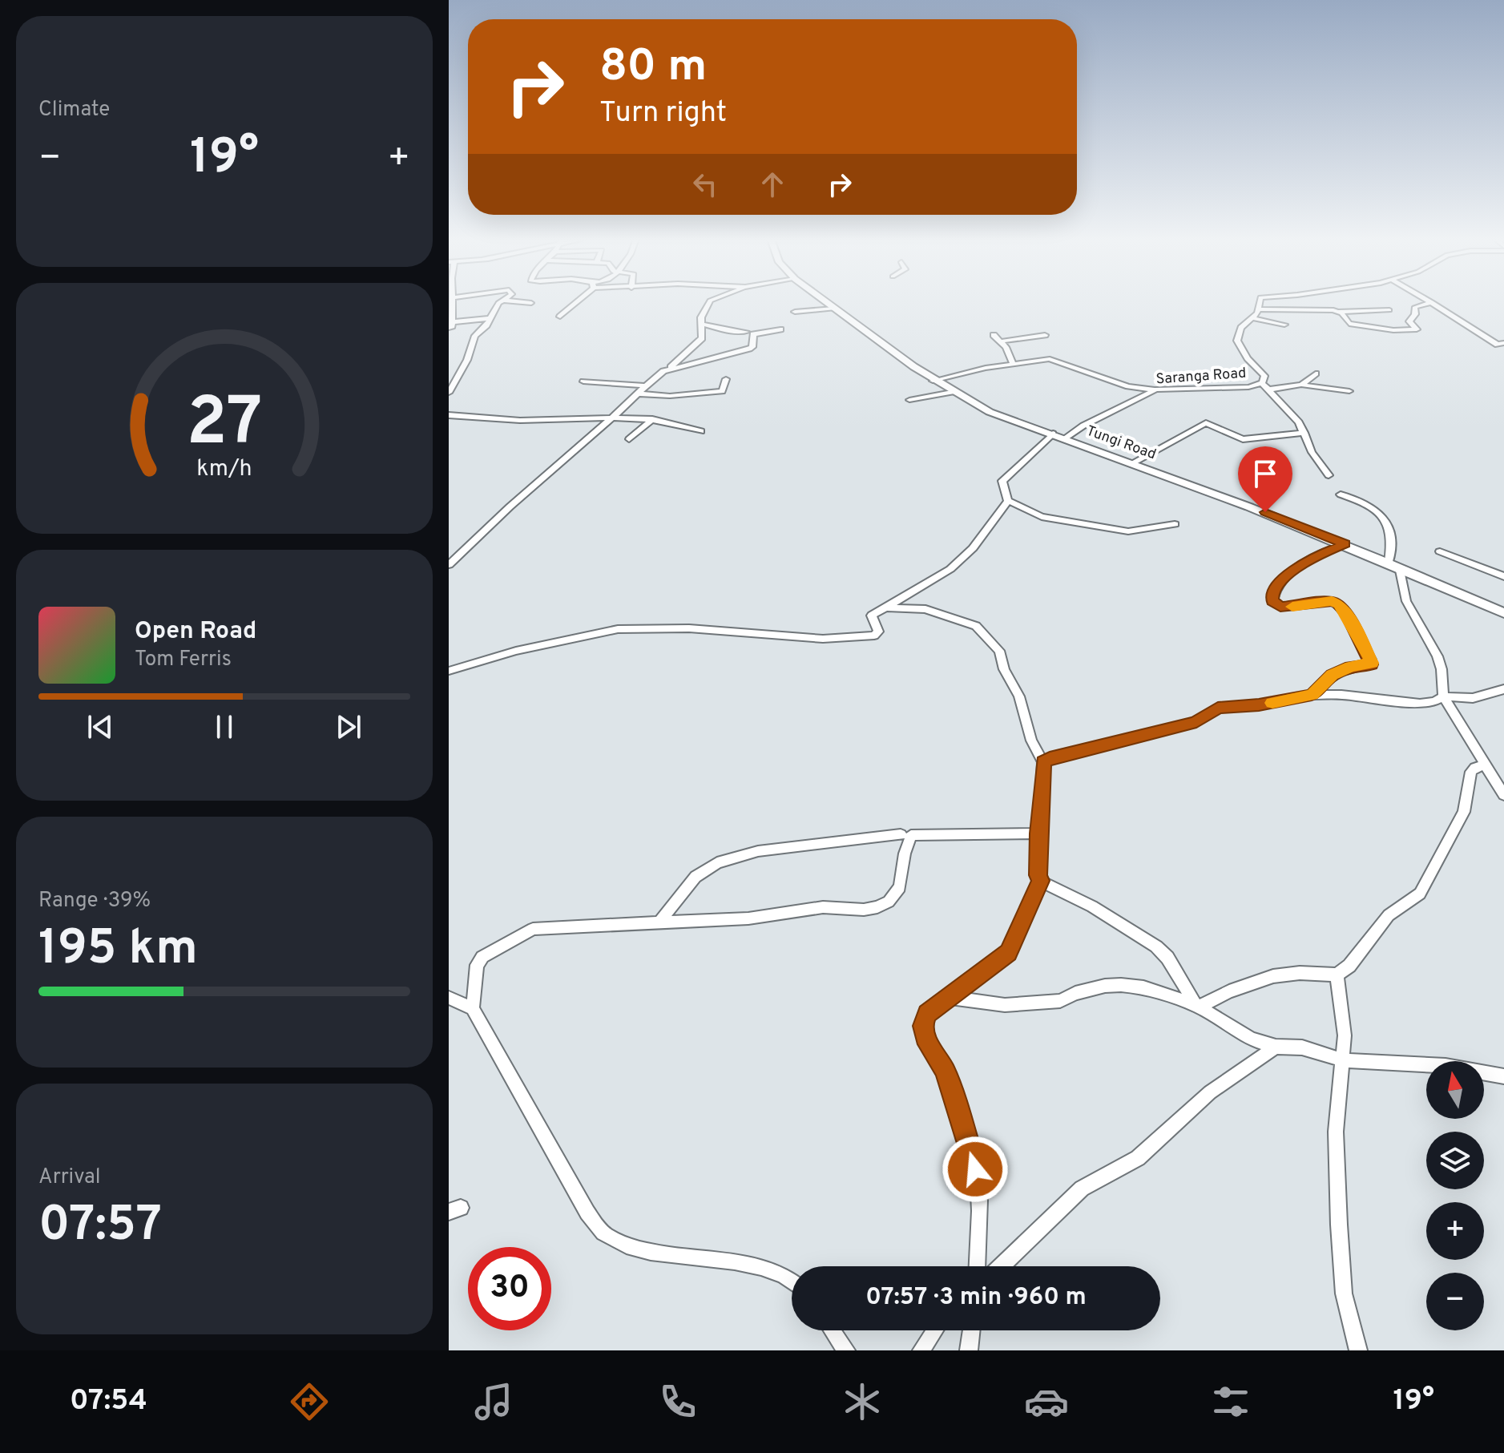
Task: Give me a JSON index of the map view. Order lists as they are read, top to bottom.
{
  "streets": {
    "main road": ["Tungi Road"],
    "street": ["Saranga Road"]
  },
  "crossings": [
    ["Saranga Road", "Tungi Road"]
  ],
  "north": "top",
  "page": {
    "tile": [
      "Climate",
      ["Range · 39%", "195 km"],
      ["Arrival", "07:57"]
    ],
    "turn": ["80 m", "Turn right"],
    "heat": ["−", "19°", "+"],
    "song": ["Open Road", "Tom Ferris"],
    "map_buttons": ["+", "−"],
    "limit": "30",
    "trip": "07:57 · 3 min · 960 m",
    "tabs": ["07:54", "19°"],
    "gauge": ["27", "km/h"]
  }
}
